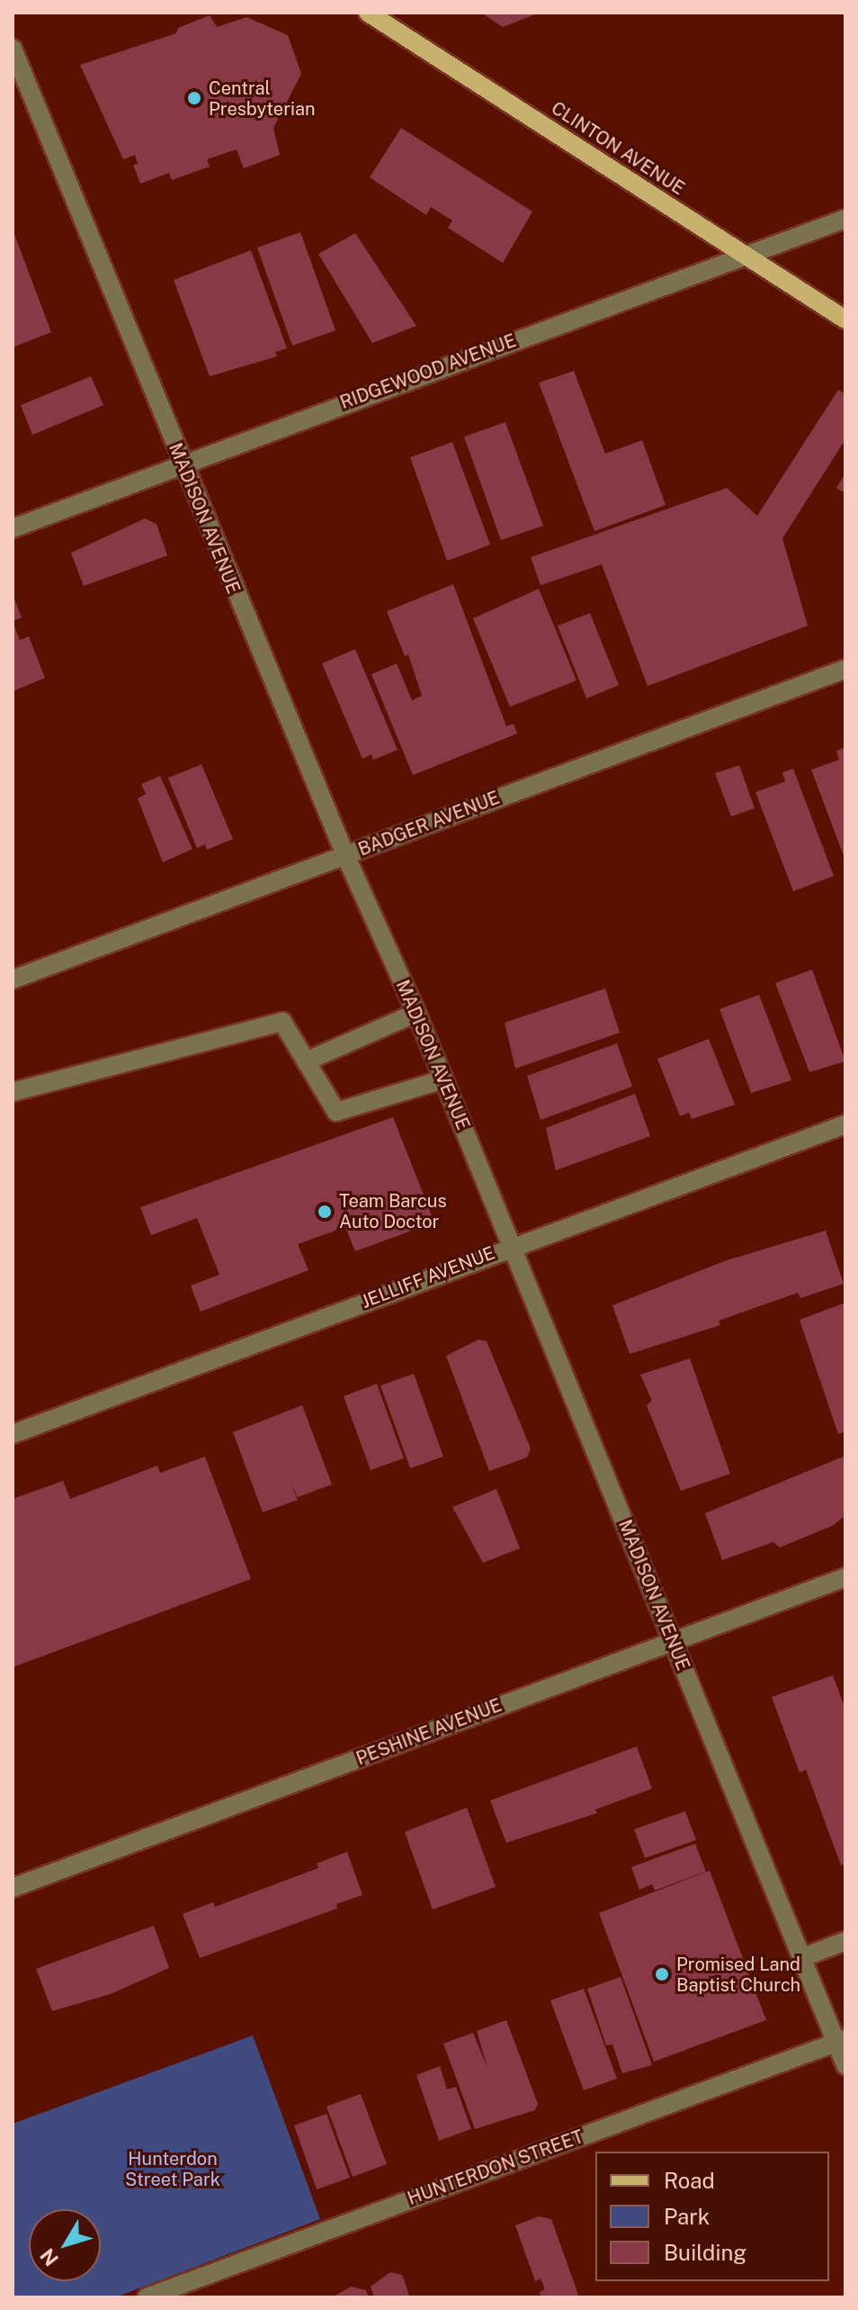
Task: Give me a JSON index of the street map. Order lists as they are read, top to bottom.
{
  "streets": {
    "main road": ["CLINTON AVENUE"],
    "street": [
      "RIDGEWOOD AVENUE",
      "MADISON AVENUE",
      "BADGER AVENUE",
      "JELLIFF AVENUE",
      "PESHINE AVENUE",
      "HUNTERDON STREET"
    ]
  },
  "crossings": [
    ["CLINTON AVENUE", "RIDGEWOOD AVENUE"],
    ["RIDGEWOOD AVENUE", "MADISON AVENUE"],
    ["MADISON AVENUE", "BADGER AVENUE"],
    ["MADISON AVENUE", "JELLIFF AVENUE"],
    ["MADISON AVENUE", "PESHINE AVENUE"],
    ["MADISON AVENUE", "HUNTERDON STREET"]
  ],
  "parks": ["Hunterdon Street Park"],
  "places": ["Central Presbyterian", "Team Barcus Auto Doctor", "Promised Land Baptist Church"],
  "legend": ["Road", "Park", "Building"],
  "north": "bottom left"
}
